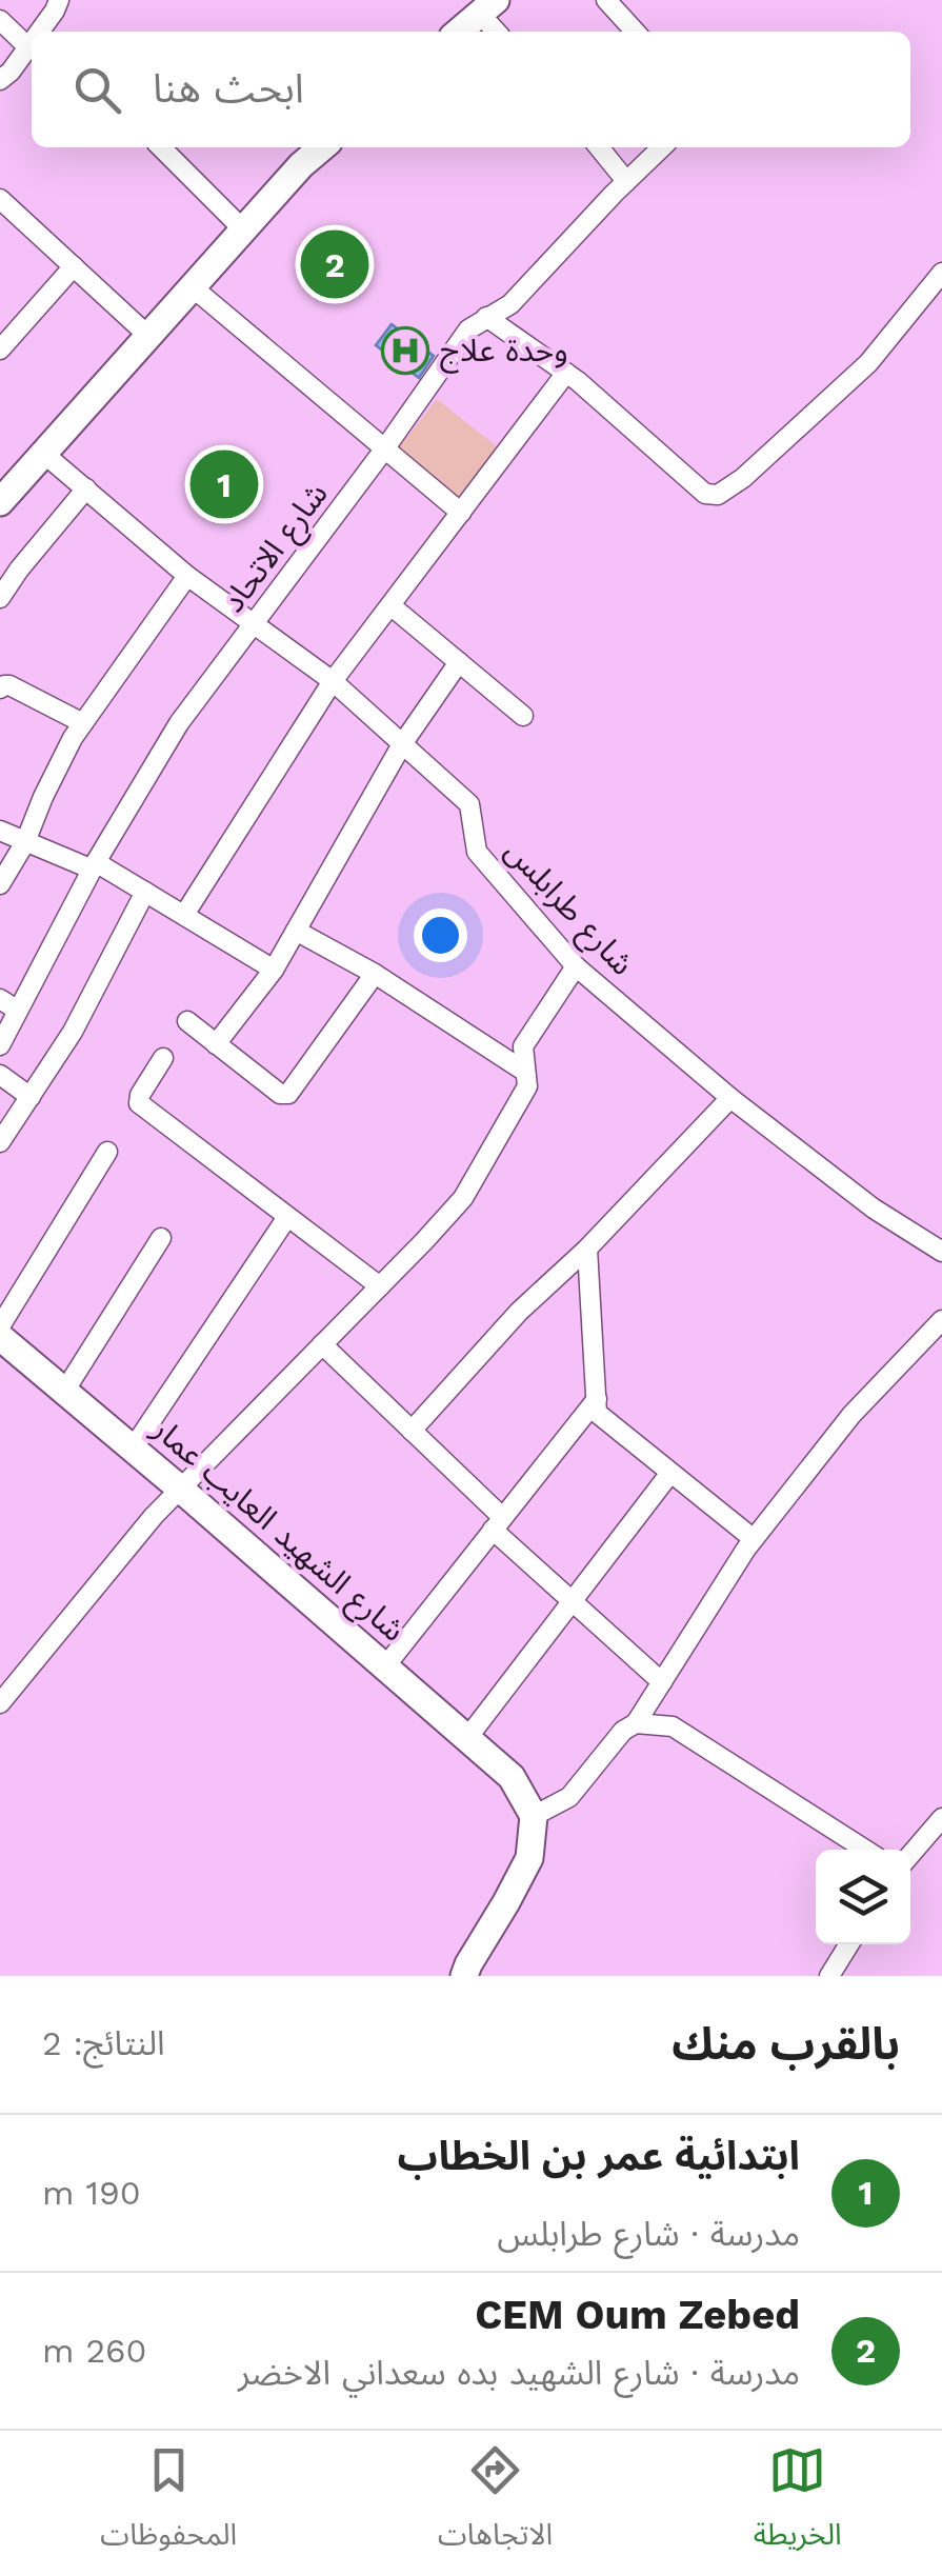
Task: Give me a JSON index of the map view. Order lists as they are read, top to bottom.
{
  "streets": {
    "street": ["شارع الاتحاد", "شارع طرابلس", "شارع الشهيد العايب عمار"]
  },
  "crossings": [
    ["شارع الاتحاد", "شارع طرابلس"]
  ],
  "places": {
    "hospital": ["وحدة علاج"]
  },
  "page": {
    "search": "ابحث هنا",
    "pins": ["2", "1"],
    "heading": ["بالقرب منك", "النتائج: 2"],
    "list": [
      {
        "mark": "1",
        "name": "ابتدائية عمر بن الخطاب",
        "note": "مدرسة · شارع طرابلس",
        "value": "190 m"
      },
      {
        "mark": "2",
        "name": "CEM Oum Zebed",
        "note": "مدرسة · شارع الشهيد بده سعداني الاخضر",
        "value": "260 m"
      }
    ],
    "nav": ["الخريطة", "الاتجاهات", "المحفوظات"]
  }
}
